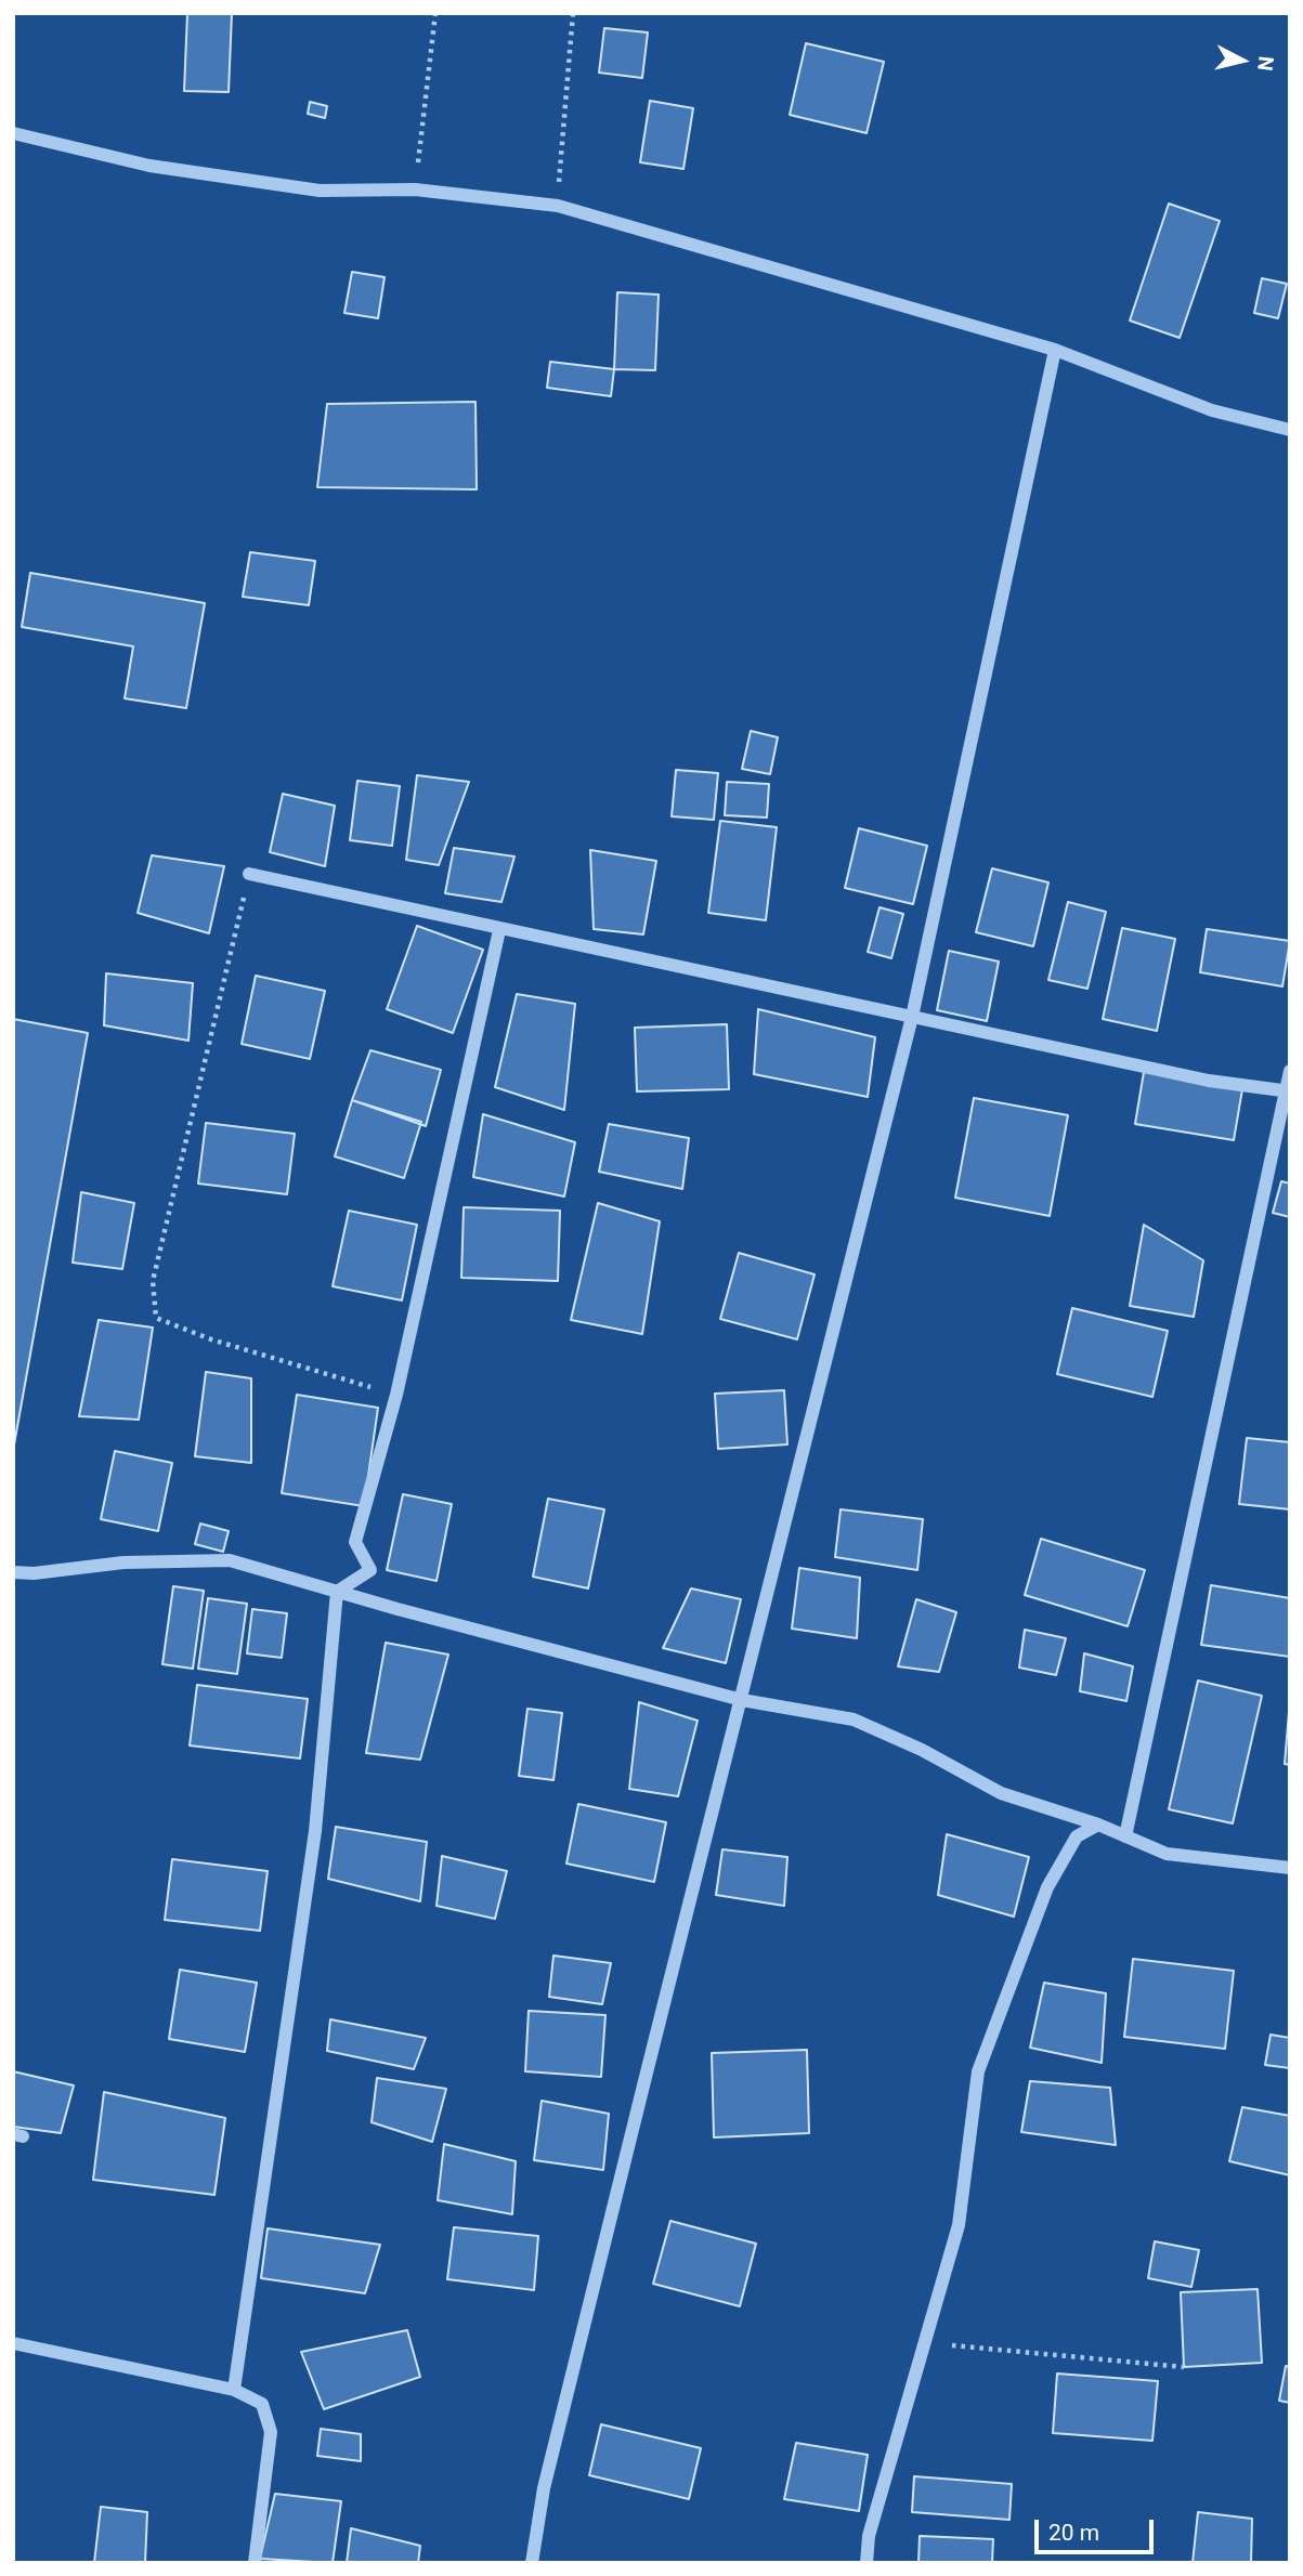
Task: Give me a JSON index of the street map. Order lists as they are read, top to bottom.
{
  "scale_bar": "20 m",
  "north": "right"
}
